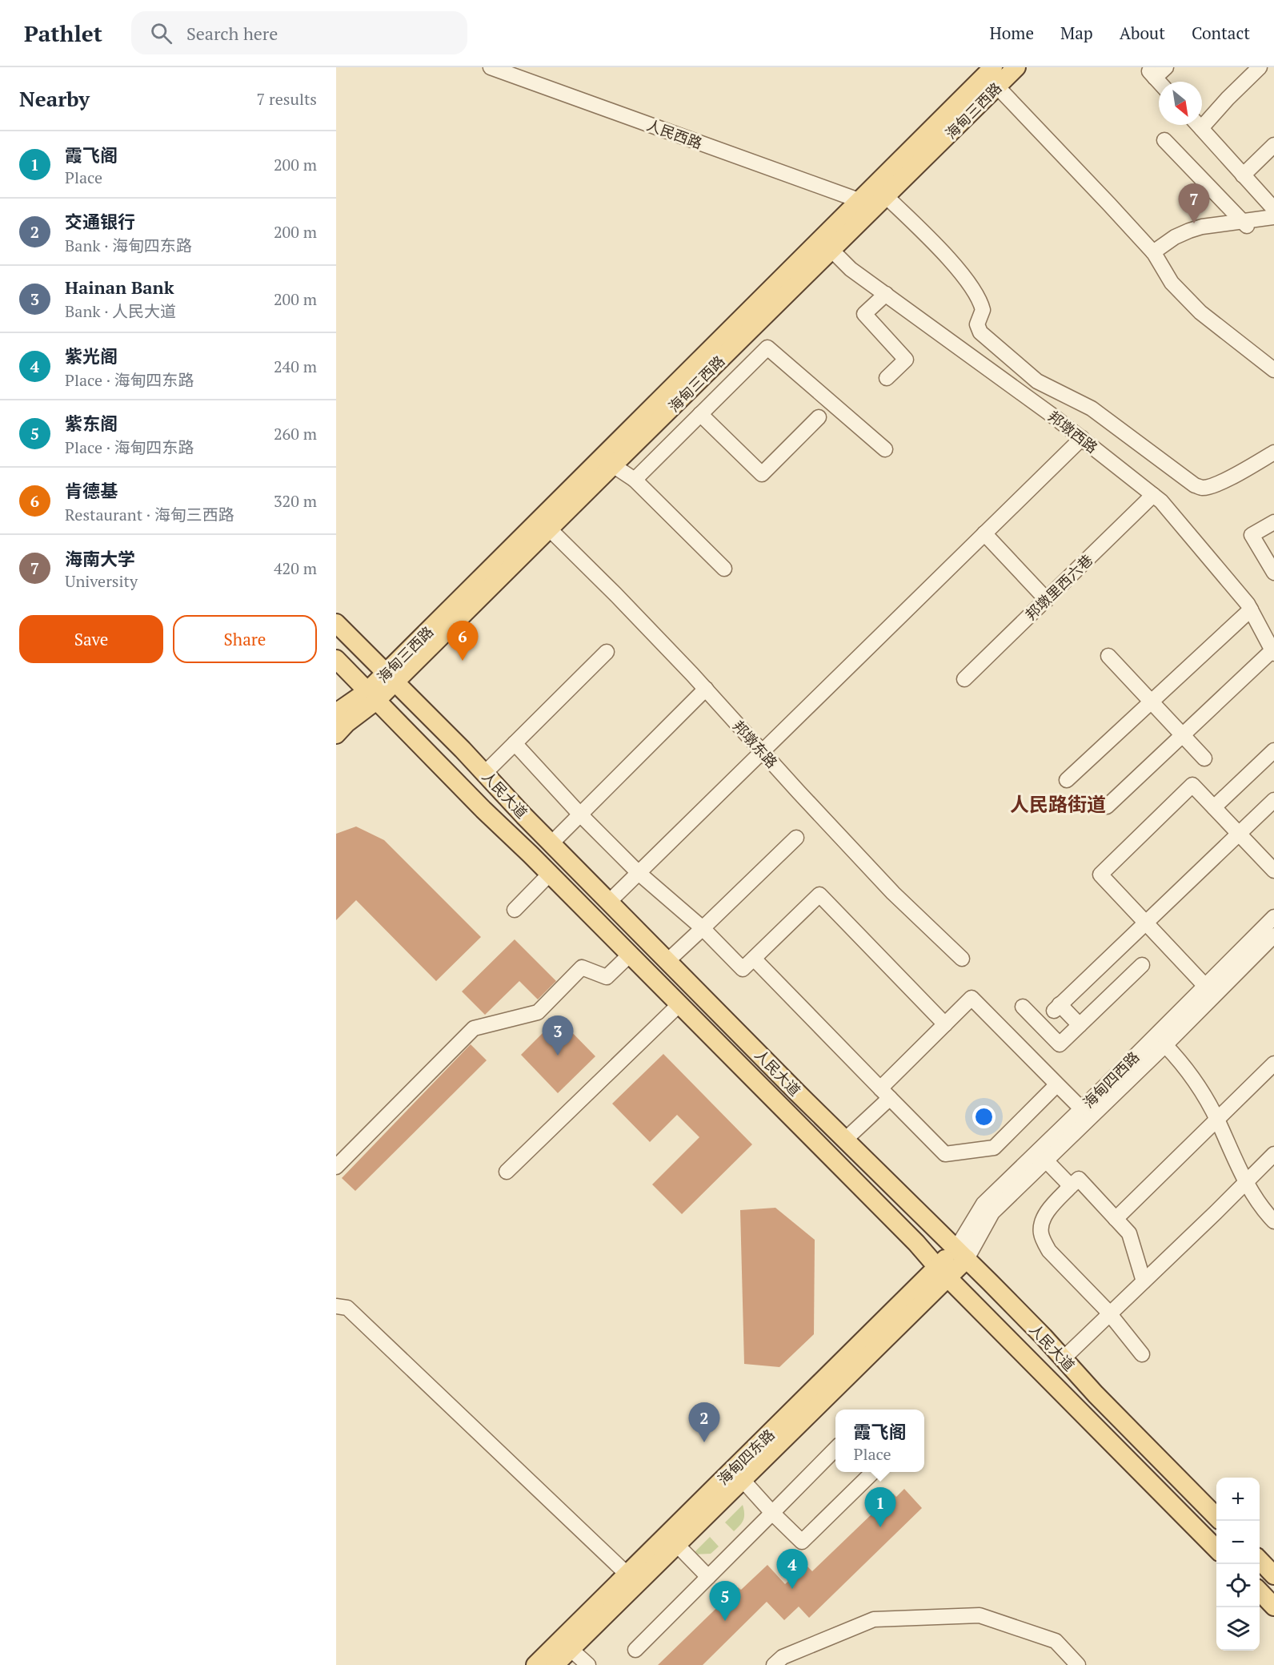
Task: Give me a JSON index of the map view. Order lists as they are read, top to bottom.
{
  "streets": {
    "main road": ["海甸三西路", "人民大道", "海甸四东路"],
    "street": [
      "人民西路",
      "邦墩西路",
      "邦墩里西六巷",
      "邦墩东路",
      "海甸四西路"
    ]
  },
  "crossings": [
    ["海甸三西路", "人民西路"],
    ["海甸三西路", "邦墩西路"],
    ["海甸三西路", "邦墩东路"],
    ["海甸三西路", "人民大道"],
    ["邦墩西路", "邦墩里西六巷"],
    ["人民大道", "海甸四西路"],
    ["人民大道", "海甸四东路"],
    ["海甸四西路", "海甸四东路"]
  ],
  "districts": ["人民路街道"],
  "north": "bottom right",
  "page": {
    "header": "Pathlet",
    "search": "Search here",
    "nav": [
      "Home",
      "Map",
      "About",
      "Contact"
    ],
    "heading": ["Nearby", "7 results"],
    "list": [
      {
        "mark": "1",
        "name": "霞飞阁",
        "note": "Place",
        "value": "200 m"
      },
      {
        "mark": "2",
        "name": "交通银行",
        "note": "Bank · 海甸四东路",
        "value": "200 m"
      },
      {
        "mark": "3",
        "name": "Hainan Bank",
        "note": "Bank · 人民大道",
        "value": "200 m"
      },
      {
        "mark": "4",
        "name": "紫光阁",
        "note": "Place · 海甸四东路",
        "value": "240 m"
      },
      {
        "mark": "5",
        "name": "紫东阁",
        "note": "Place · 海甸四东路",
        "value": "260 m"
      },
      {
        "mark": "6",
        "name": "肯德基",
        "note": "Restaurant · 海甸三西路",
        "value": "320 m"
      },
      {
        "mark": "7",
        "name": "海南大学",
        "note": "University",
        "value": "420 m"
      }
    ],
    "pins": [
      "7",
      "6",
      "3",
      "2",
      "1",
      "4",
      "5"
    ],
    "buttons": ["Save", "Share"],
    "popup": ["霞飞阁", "Place"],
    "map_buttons": ["+", "−"]
  }
}
